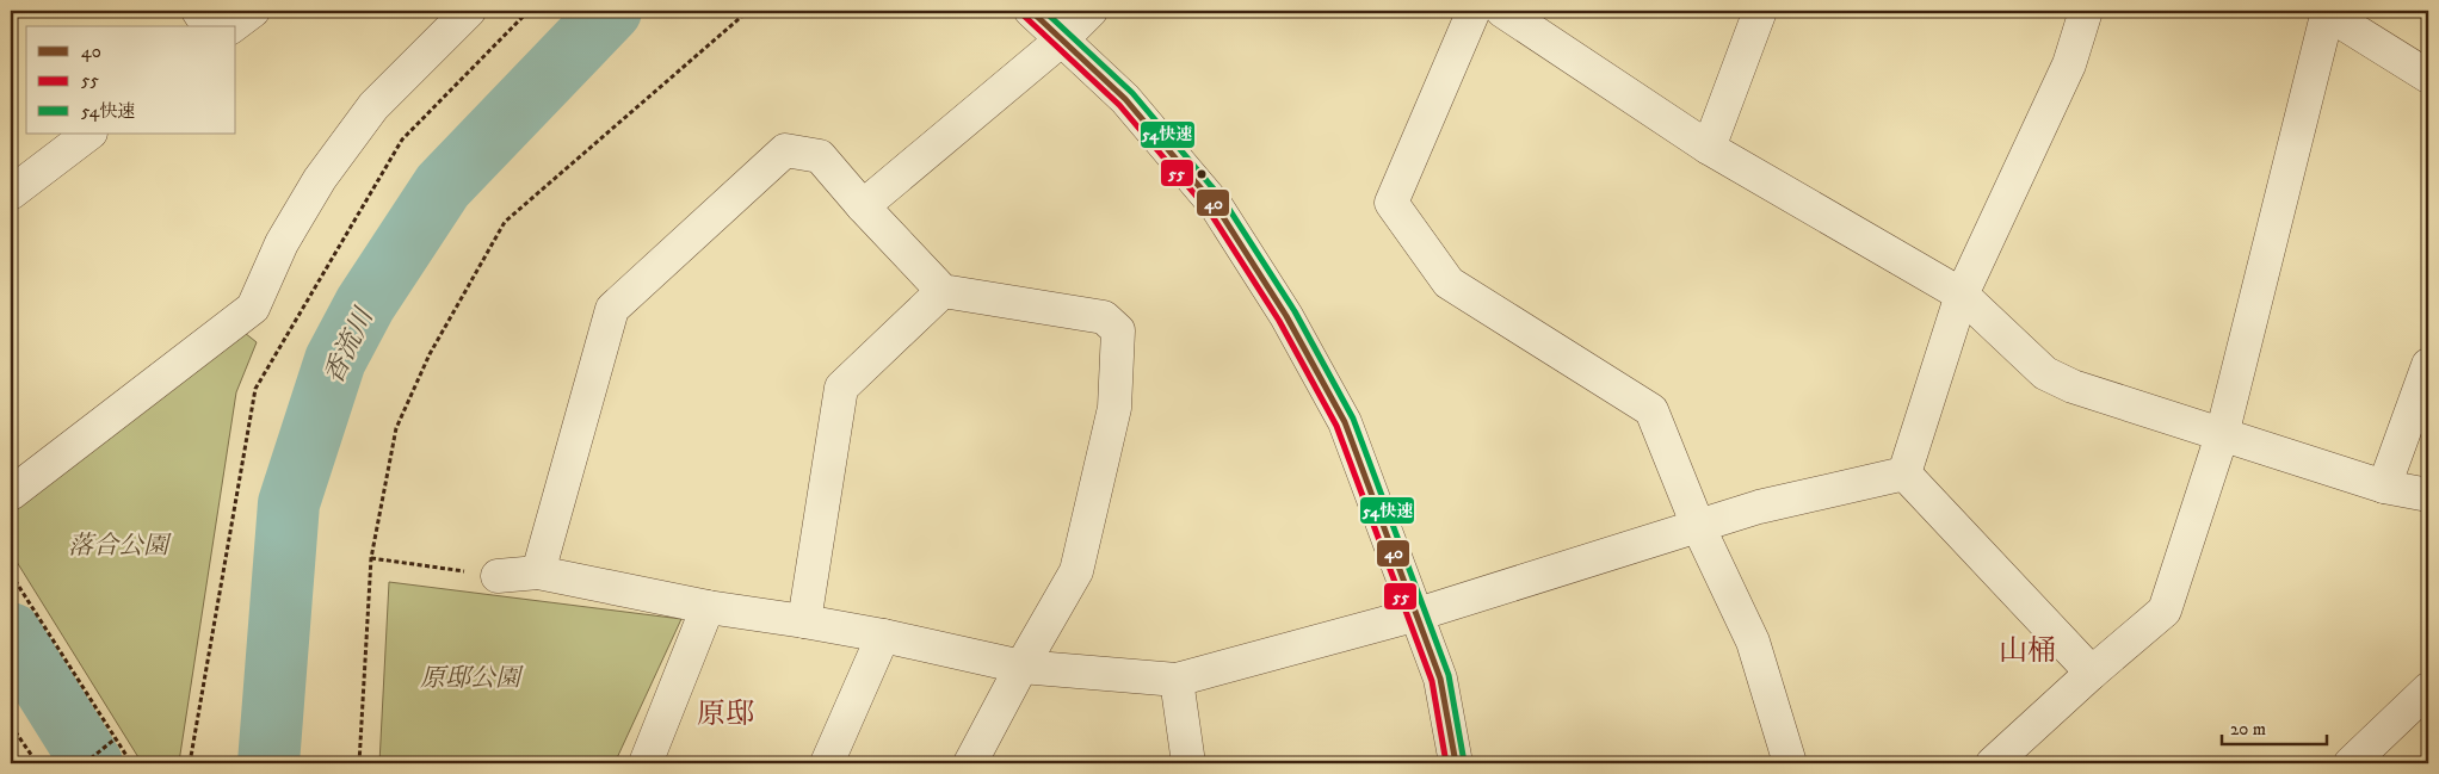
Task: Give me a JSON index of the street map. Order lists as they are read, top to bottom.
{
  "districts": ["山桶", "原邸"],
  "water": ["香流川"],
  "parks": ["落合公園", "原邸公園"],
  "lines": ["transit line 40", "transit line 54快速", "transit line 55"],
  "legend": ["40", "55", "54快速"],
  "scale_bar": "20 m"
}
